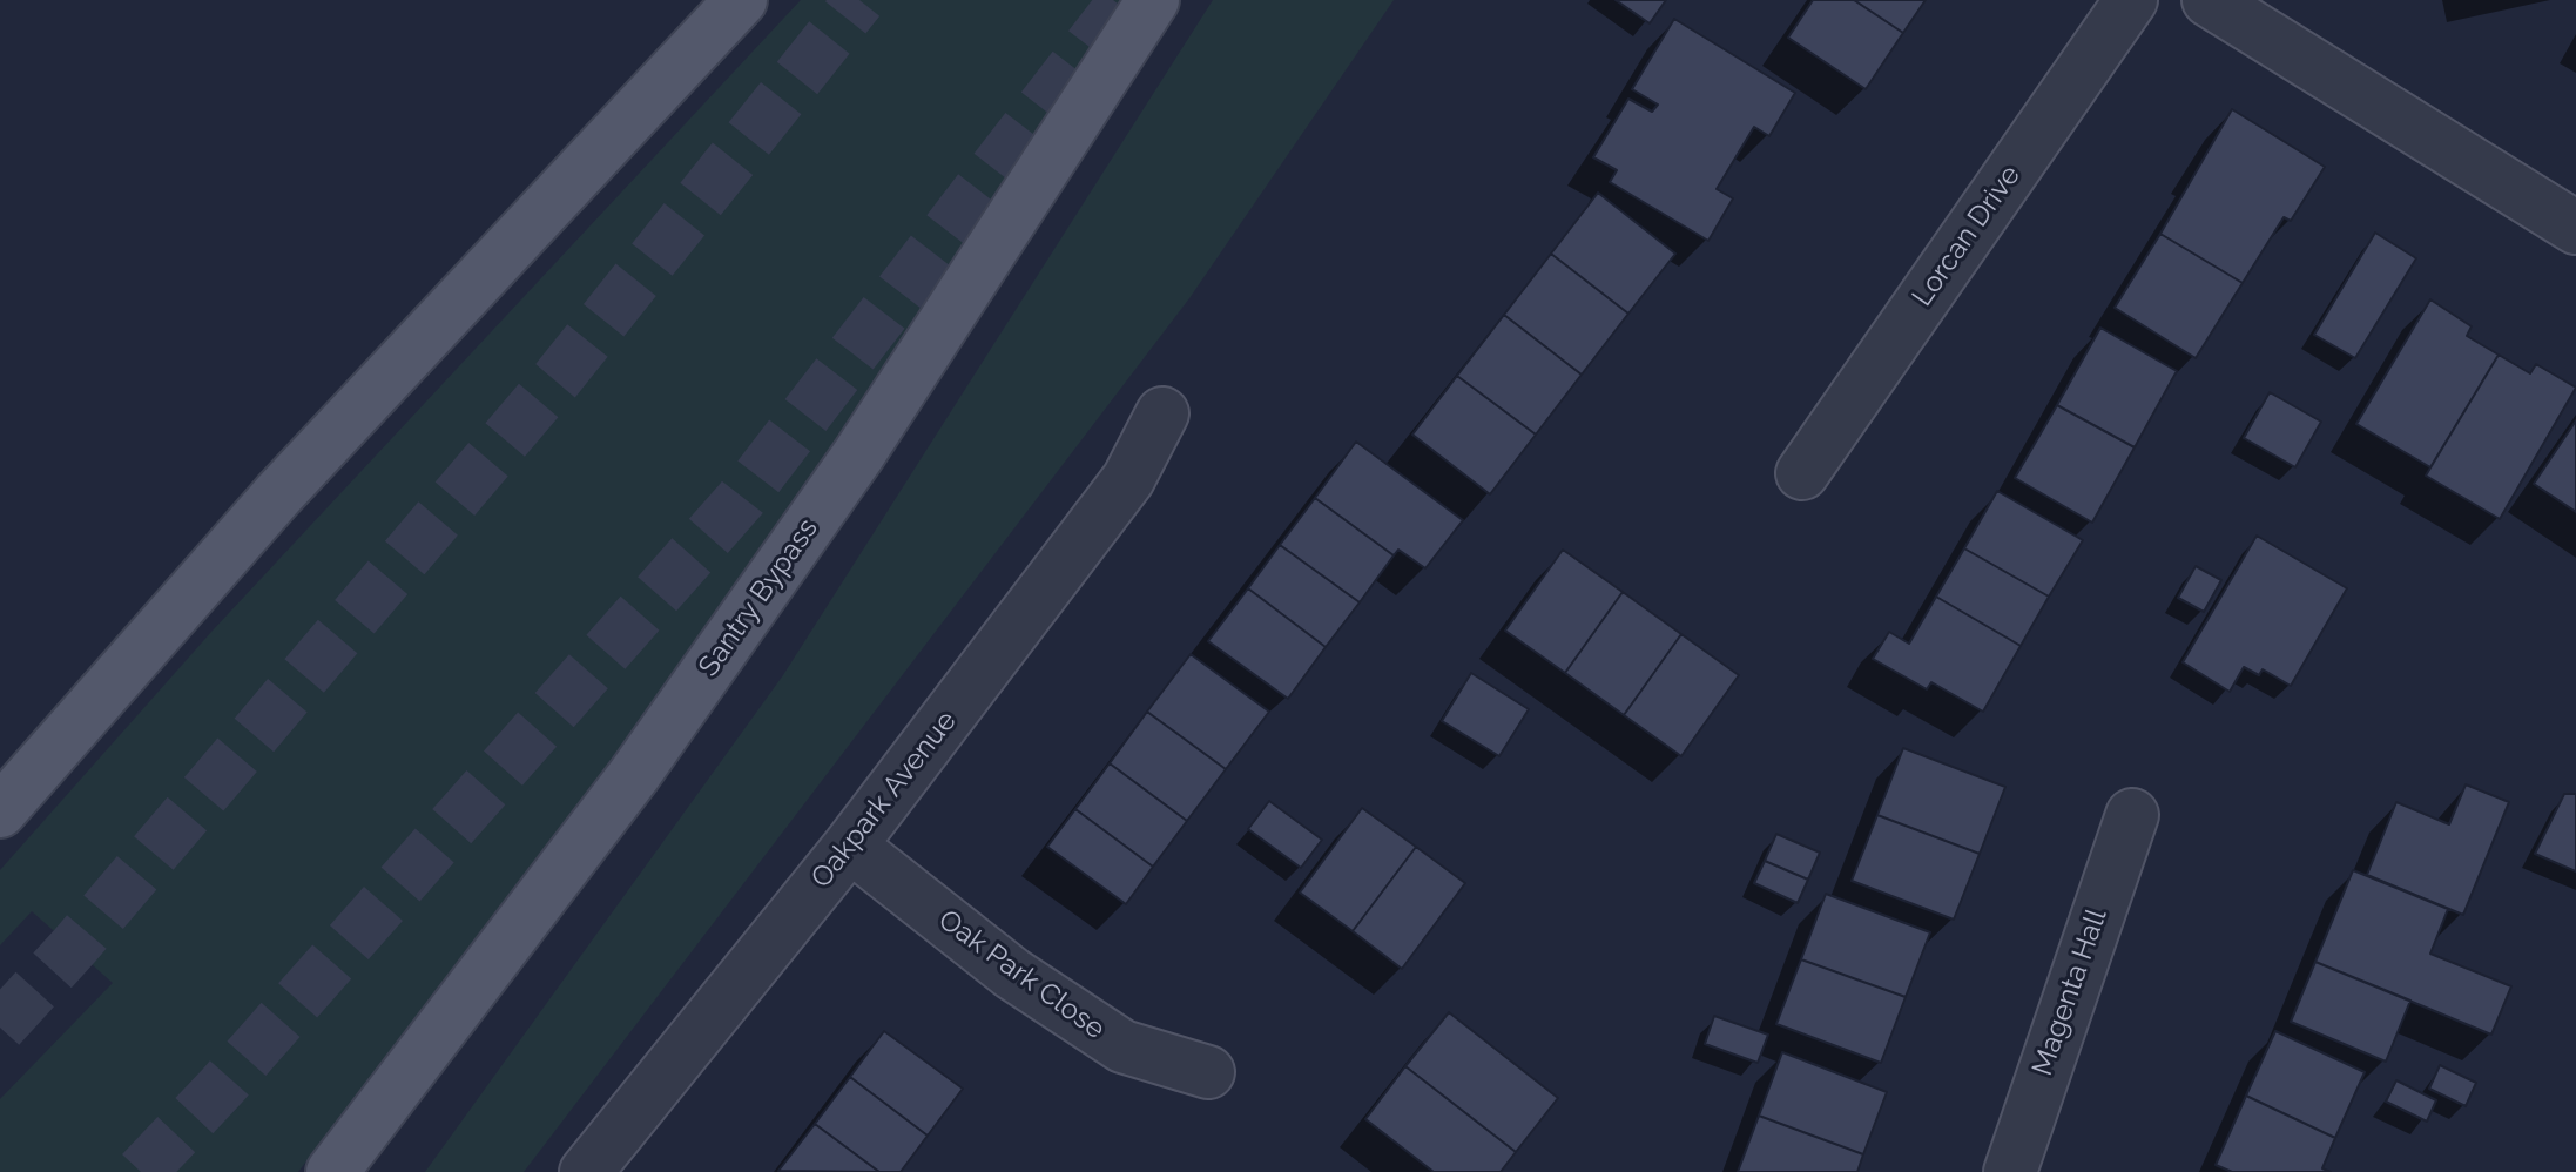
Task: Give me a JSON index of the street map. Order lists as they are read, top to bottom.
{
  "streets": {
    "main road": ["Santry Bypass"],
    "street": [
      "Lorcan Drive",
      "Oakpark Avenue",
      "Oak Park Close",
      "Magenta Hall"
    ]
  },
  "crossings": [
    ["Oakpark Avenue", "Oak Park Close"]
  ]
}
